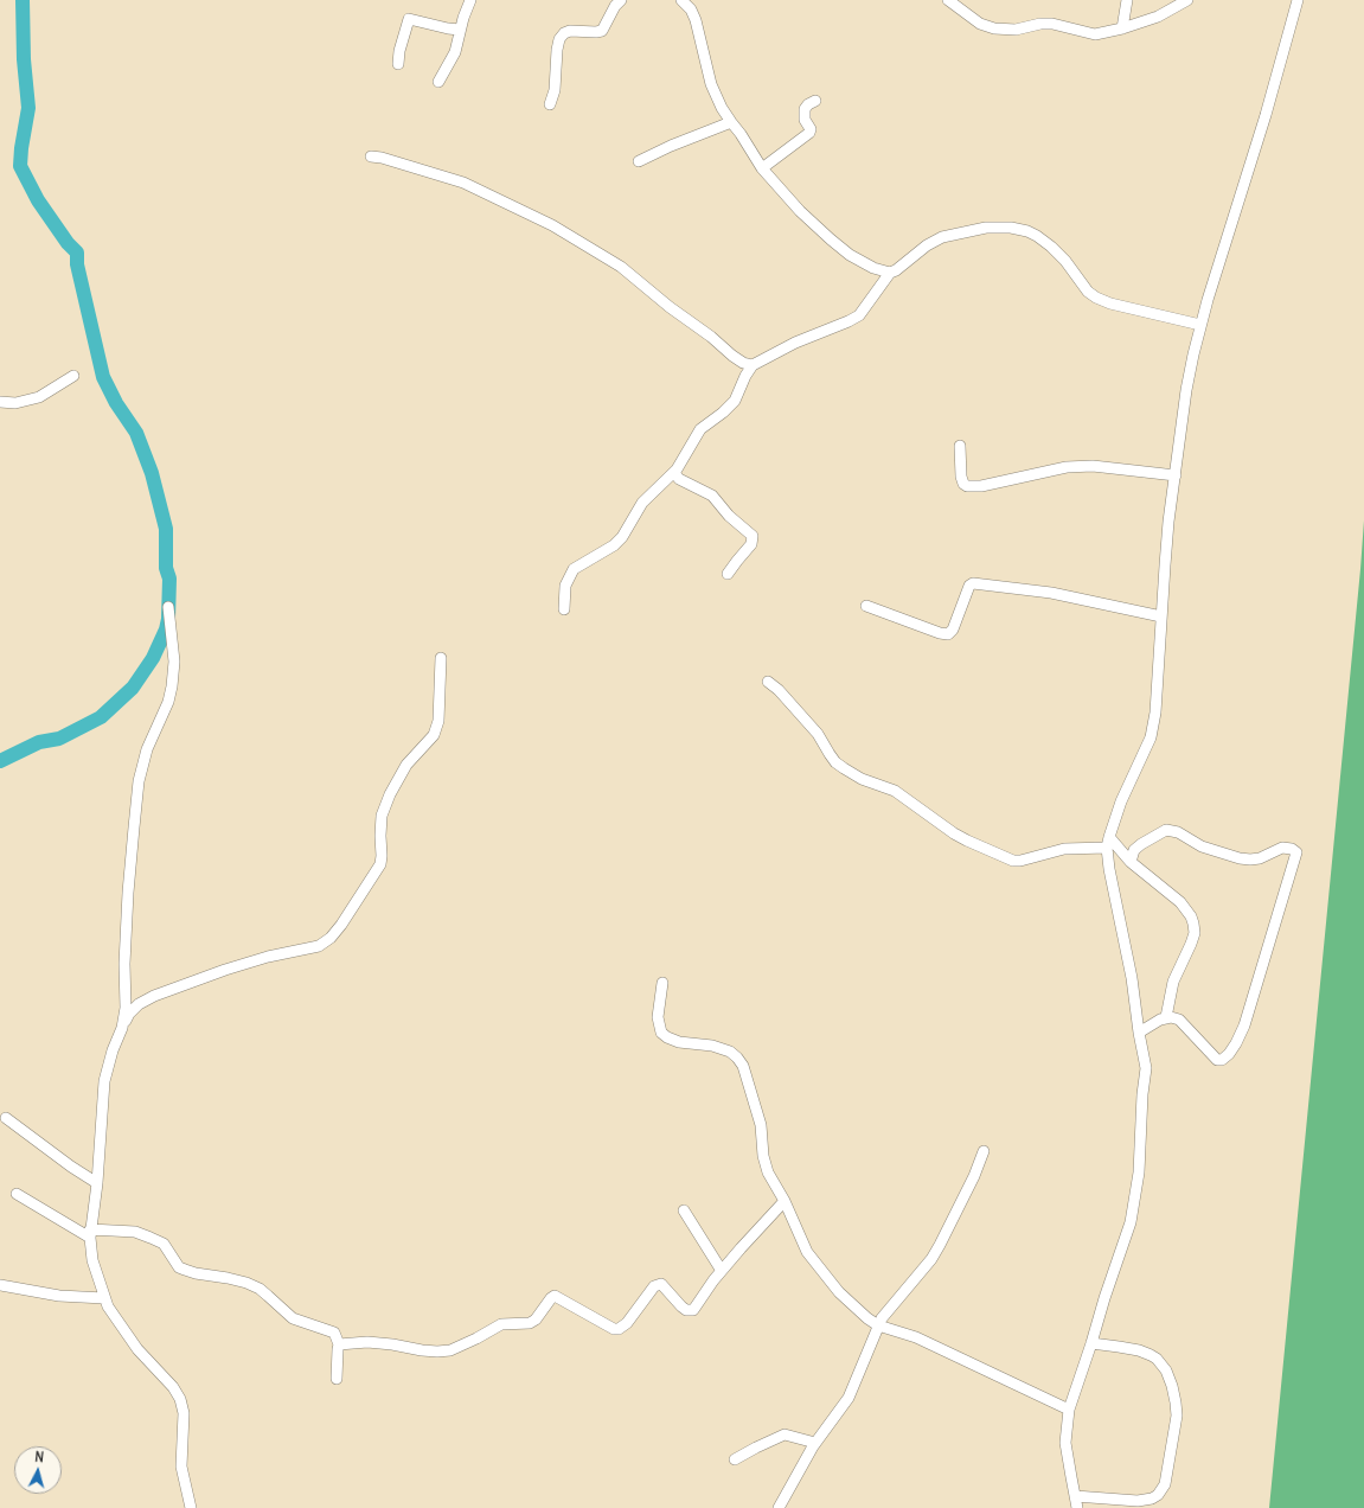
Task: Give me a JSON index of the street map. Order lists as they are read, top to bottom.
{
  "north": "top"
}
